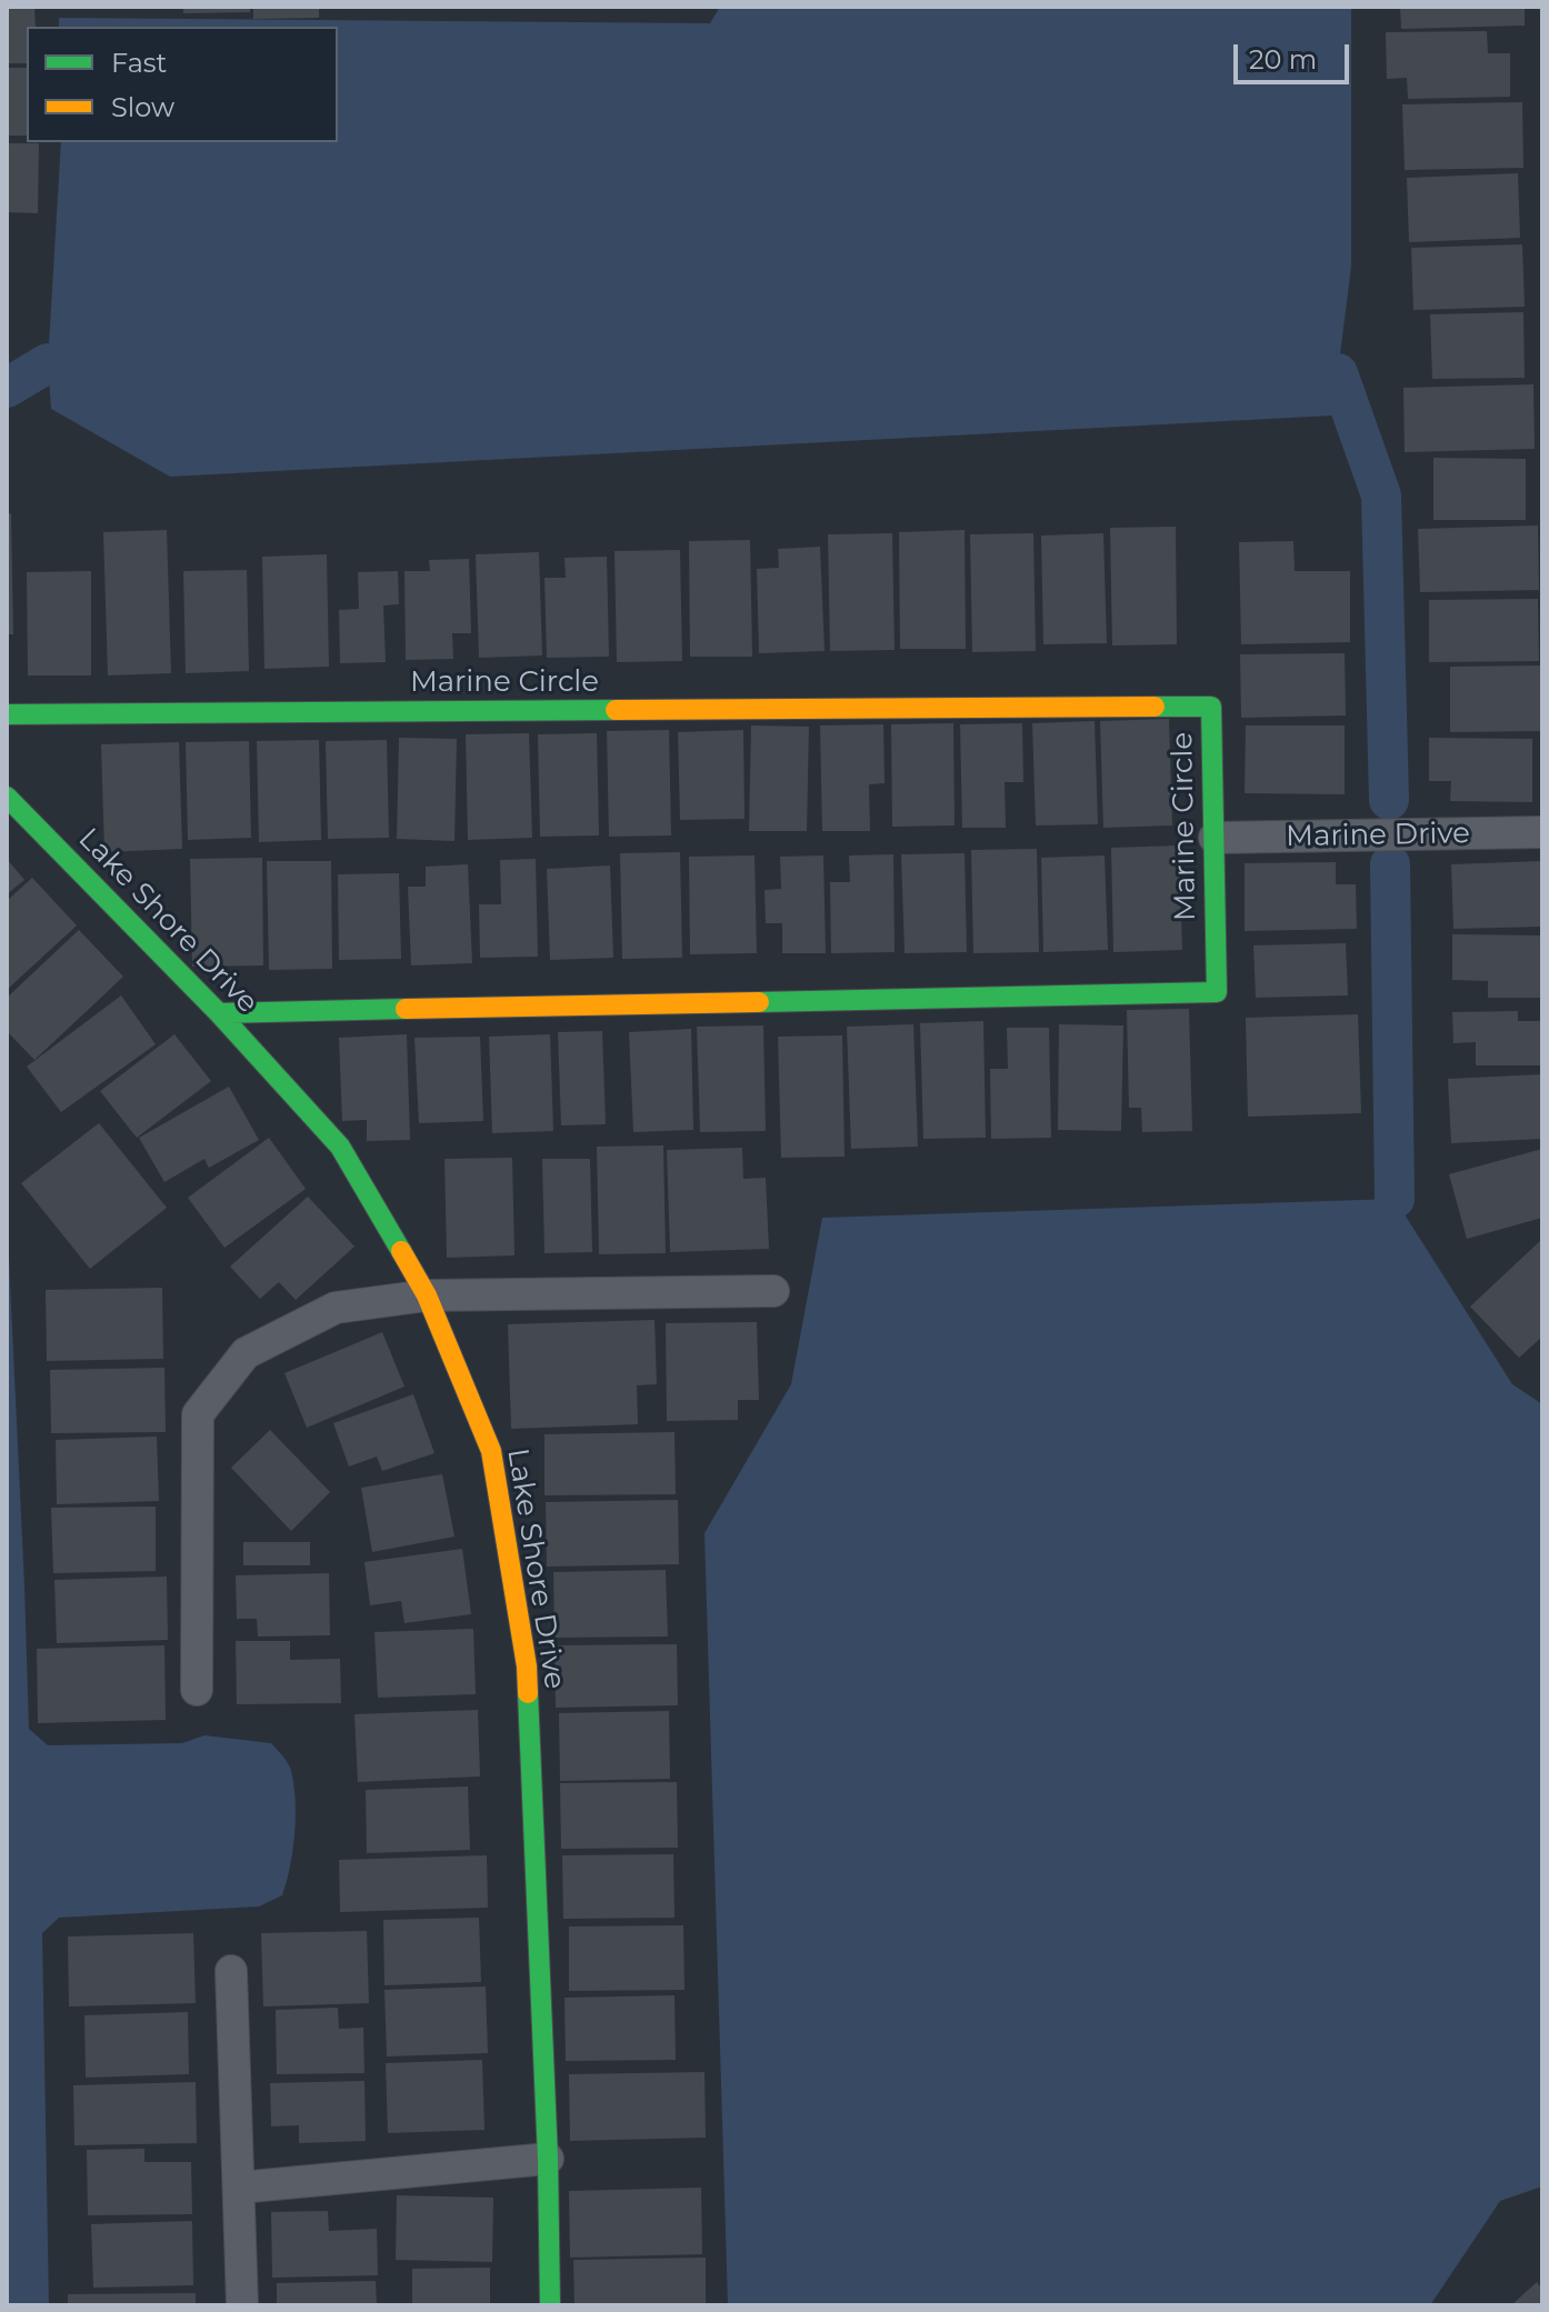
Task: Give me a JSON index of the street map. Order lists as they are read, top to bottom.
{
  "streets": {
    "street": ["Marine Circle", "Marine Drive", "Lake Shore Drive"]
  },
  "crossings": [
    ["Marine Circle", "Marine Drive"],
    ["Marine Circle", "Lake Shore Drive"]
  ],
  "legend": ["Fast", "Slow"],
  "scale_bar": "20 m"
}
